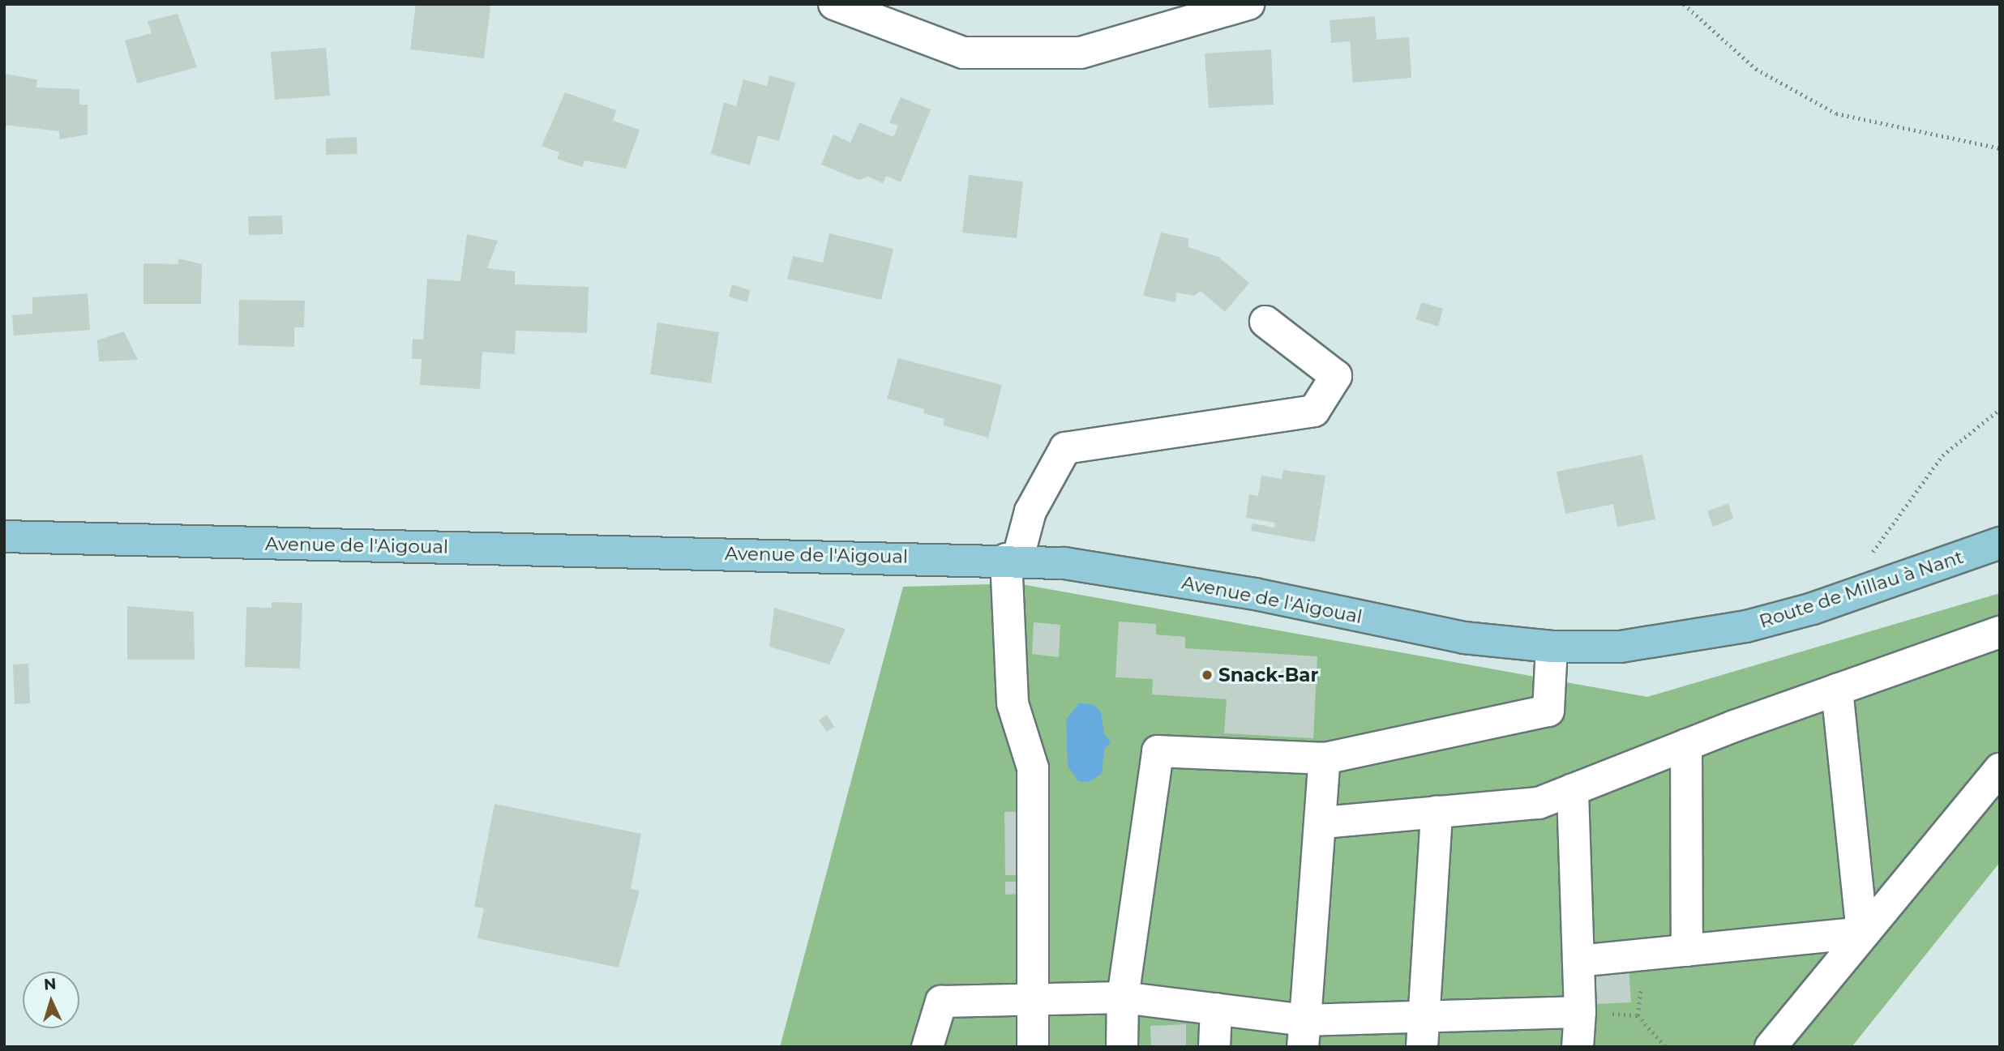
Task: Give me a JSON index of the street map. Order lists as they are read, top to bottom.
{
  "streets": {
    "main road": ["Avenue de l'Aigoual", "Route de Millau à Nant"]
  },
  "crossings": [
    ["Avenue de l'Aigoual", "Route de Millau à Nant"]
  ],
  "places": ["Snack-Bar"],
  "north": "top"
}
